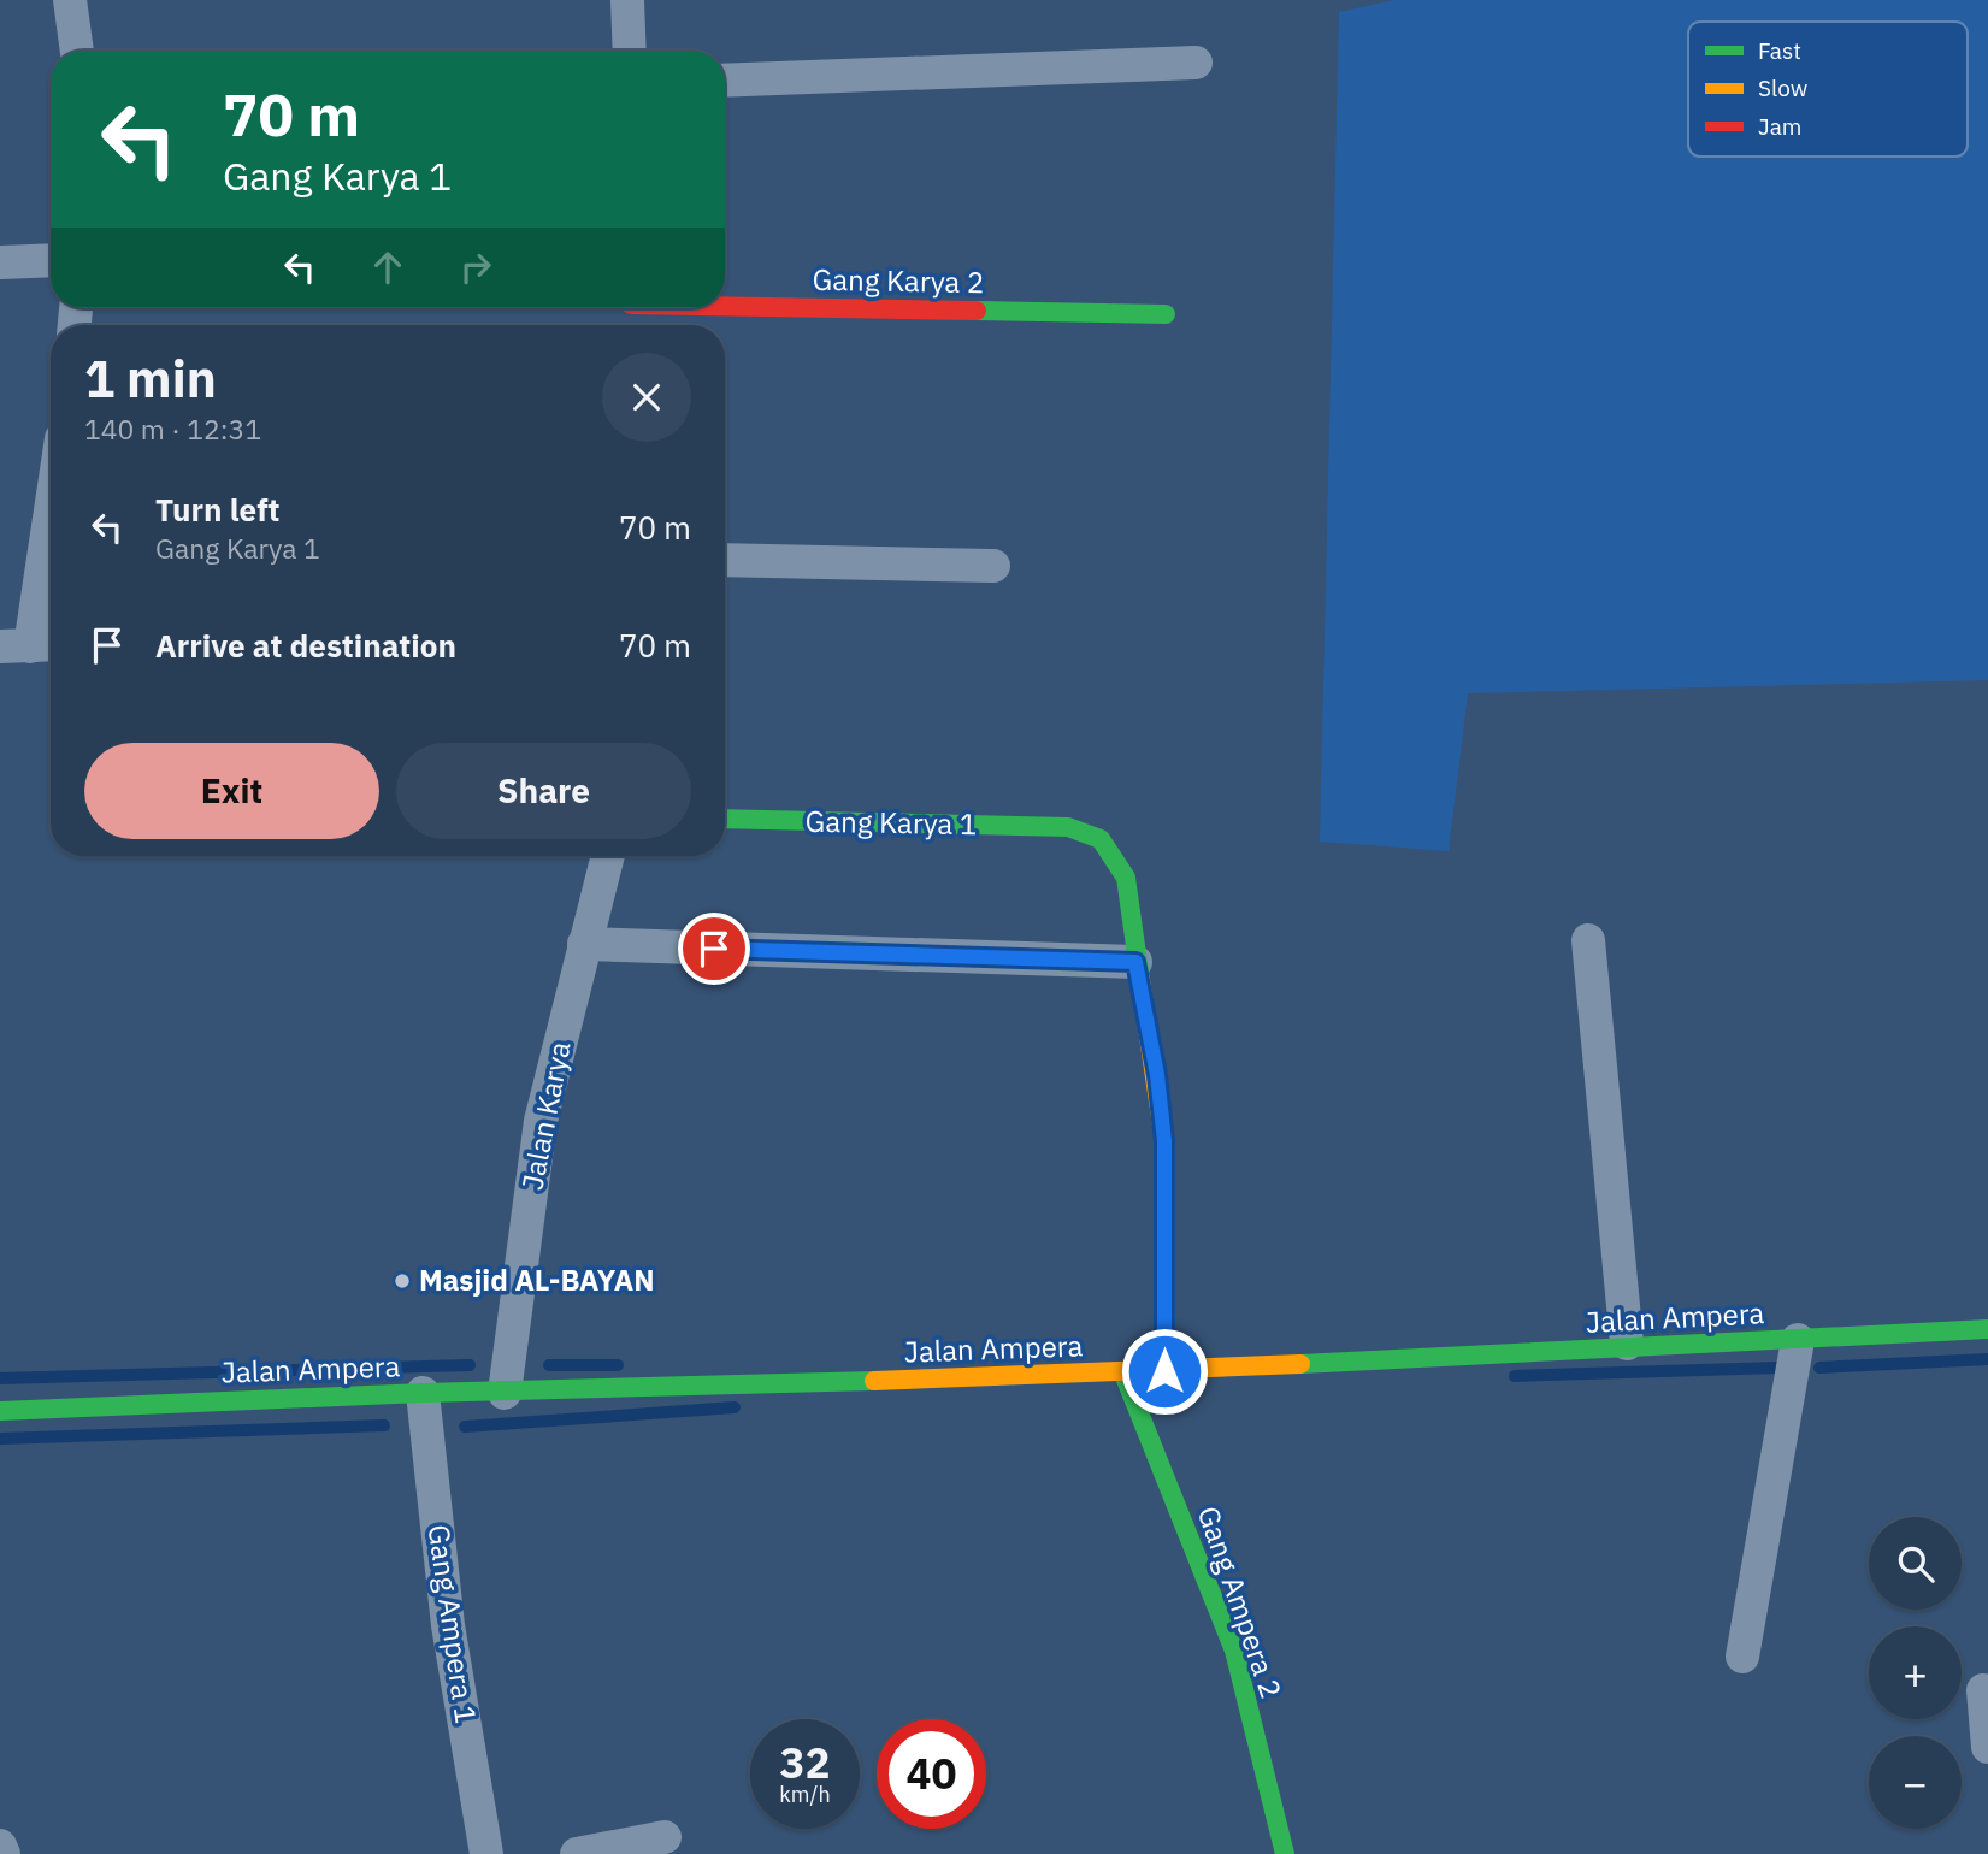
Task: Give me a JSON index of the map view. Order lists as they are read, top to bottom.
{
  "streets": {
    "street": [
      "Gang Karya 2",
      "Gang Karya 1",
      "Jalan Karya",
      "Jalan Ampera",
      "Gang Ampera 2",
      "Gang Ampera 1"
    ]
  },
  "crossings": [
    ["Jalan Karya", "Jalan Ampera"],
    ["Jalan Ampera", "Gang Ampera 2"],
    ["Jalan Ampera", "Gang Ampera 1"]
  ],
  "places": ["Masjid AL-BAYAN"],
  "legend": ["Fast", "Slow", "Jam"],
  "page": {
    "turn": ["70 m", "Gang Karya 1"],
    "heading": ["1 min", "140 m · 12:31"],
    "list": [
      {
        "name": "Turn left",
        "note": "Gang Karya 1",
        "value": "70 m"
      },
      {
        "name": "Arrive at destination",
        "value": "70 m"
      }
    ],
    "buttons": ["Exit", "Share"],
    "map_buttons": ["+", "−"],
    "speed": "32 km/h",
    "limit": "40"
  }
}
